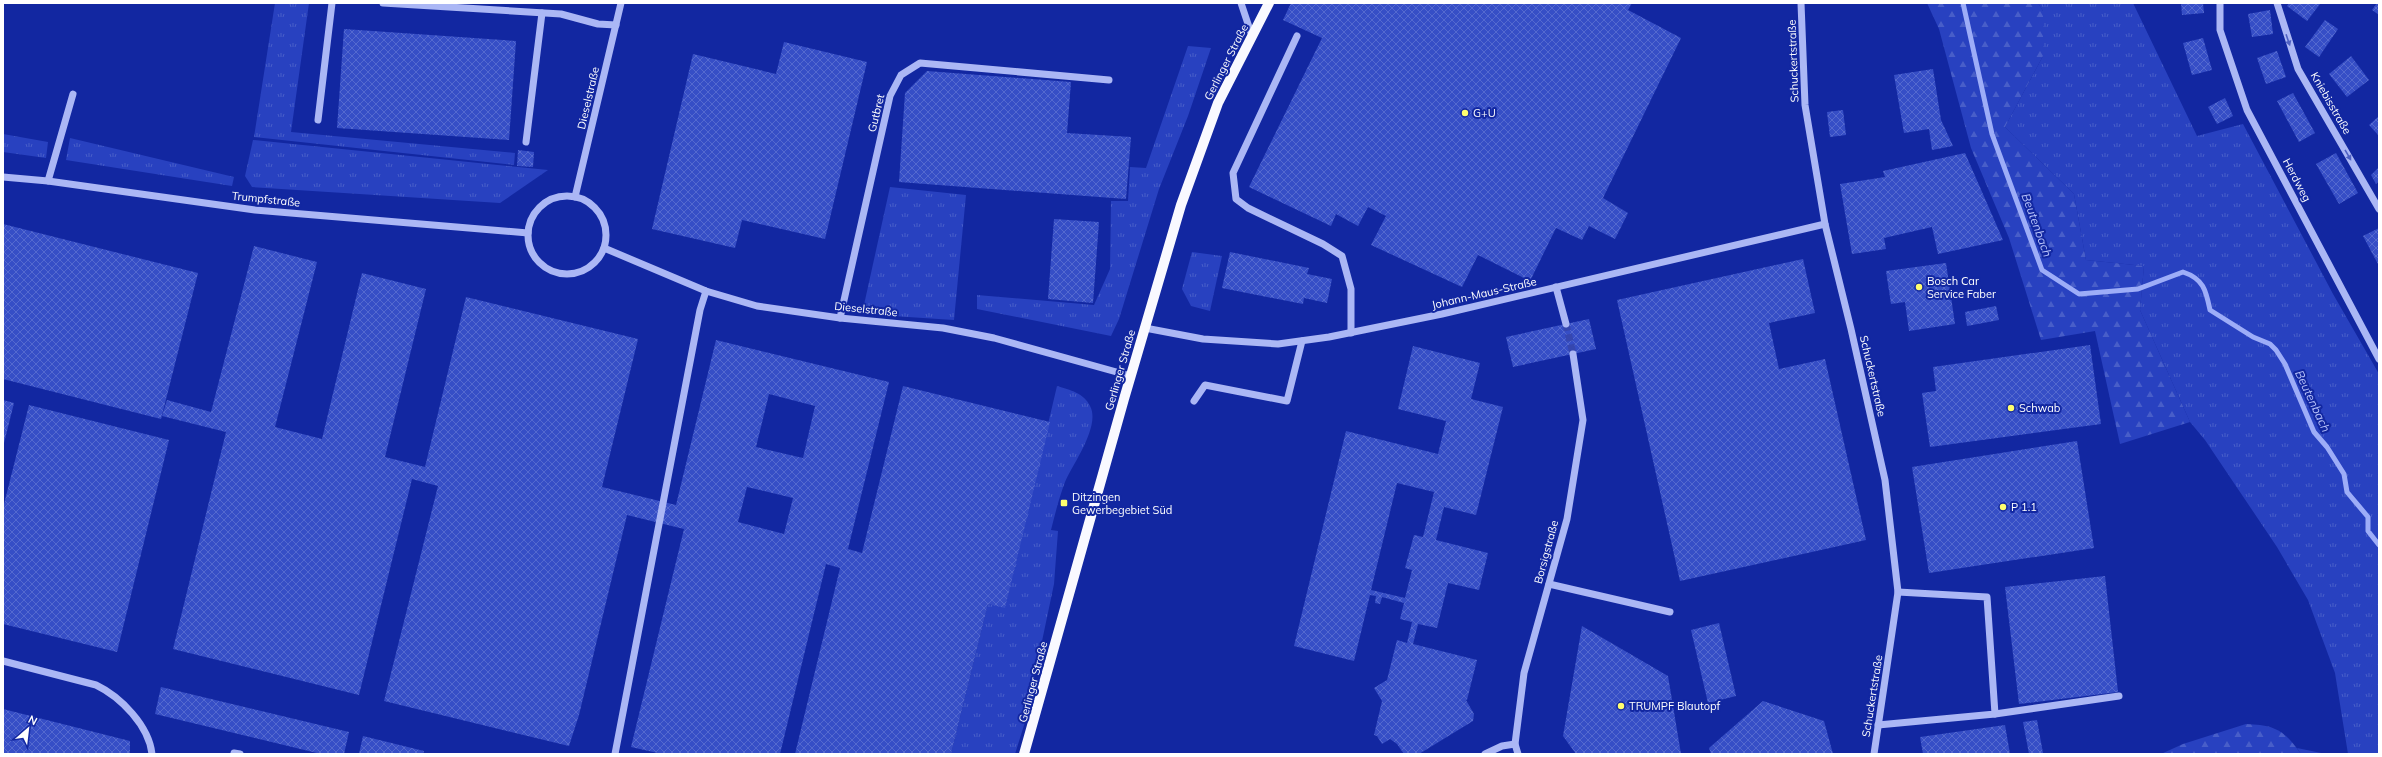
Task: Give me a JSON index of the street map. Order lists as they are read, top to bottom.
{
  "streets": {
    "main road": ["Gerlinger Straße"],
    "street": [
      "Schuckertstraße",
      "Dieselstraße",
      "Kniebisstraße",
      "Gutbret",
      "Herdweg",
      "Trumpfstraße",
      "Johann-Maus-Straße",
      "Borsigstraße"
    ]
  },
  "crossings": [
    ["Schuckertstraße", "Johann-Maus-Straße"],
    ["Gerlinger Straße", "Dieselstraße"],
    ["Gerlinger Straße", "Johann-Maus-Straße"],
    ["Dieselstraße", "Gutbret"],
    ["Dieselstraße", "Trumpfstraße"]
  ],
  "one_way": ["Kniebisstraße"],
  "water": ["Beutenbach"],
  "places": {
    "other": [
      "G+U",
      "Bosch Car Service Faber",
      "Schwab",
      "P 1.1",
      "TRUMPF Blautopf"
    ],
    "transit": ["Ditzingen Gewerbegebiet Süd"]
  },
  "north": "top right"
}
